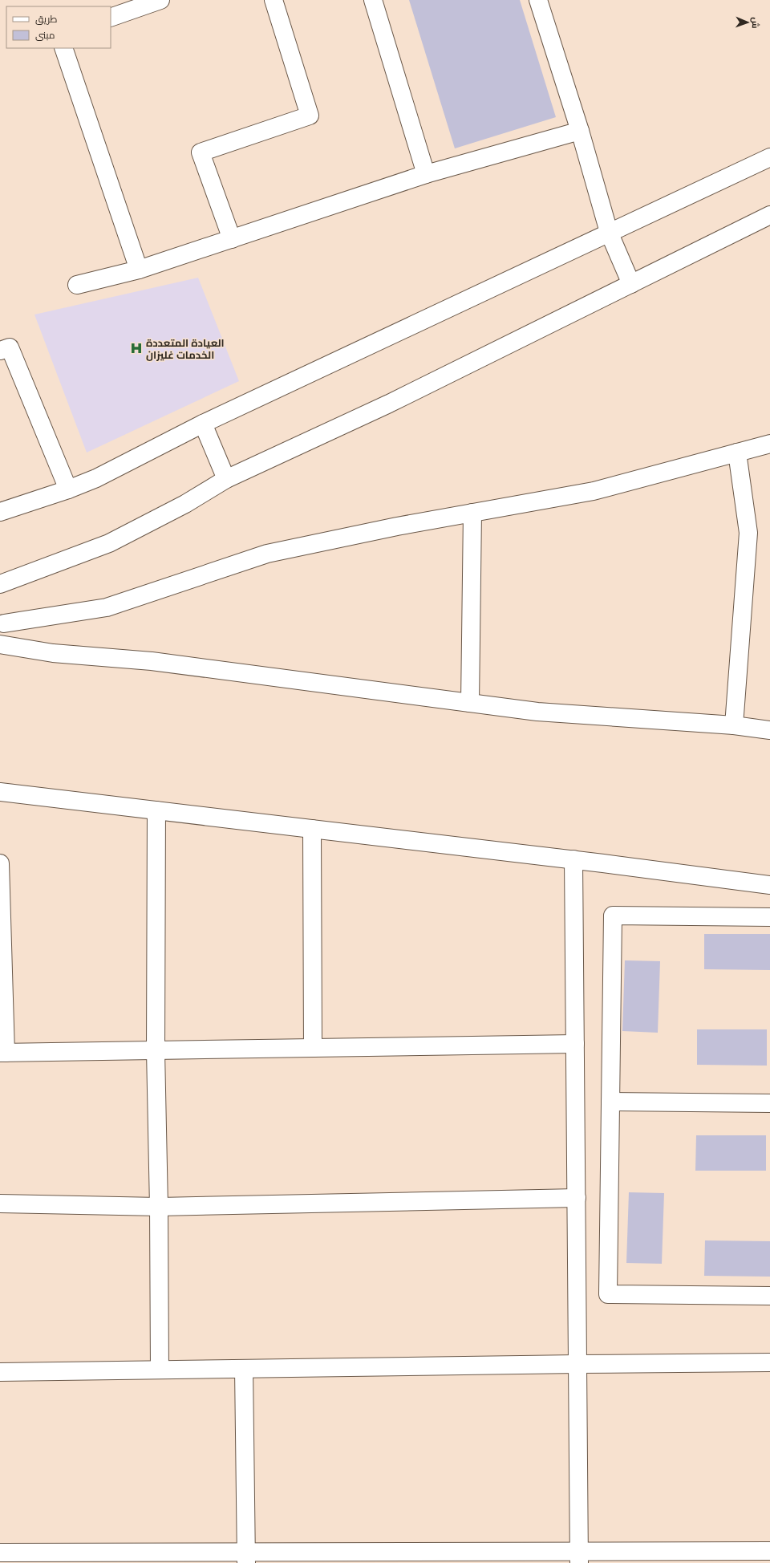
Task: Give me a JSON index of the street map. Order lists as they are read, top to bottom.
{
  "places": {
    "hospital": ["العيادة المتعددة الخدمات غليزان"]
  },
  "legend": ["طريق", "مبنى"],
  "north": "right"
}
